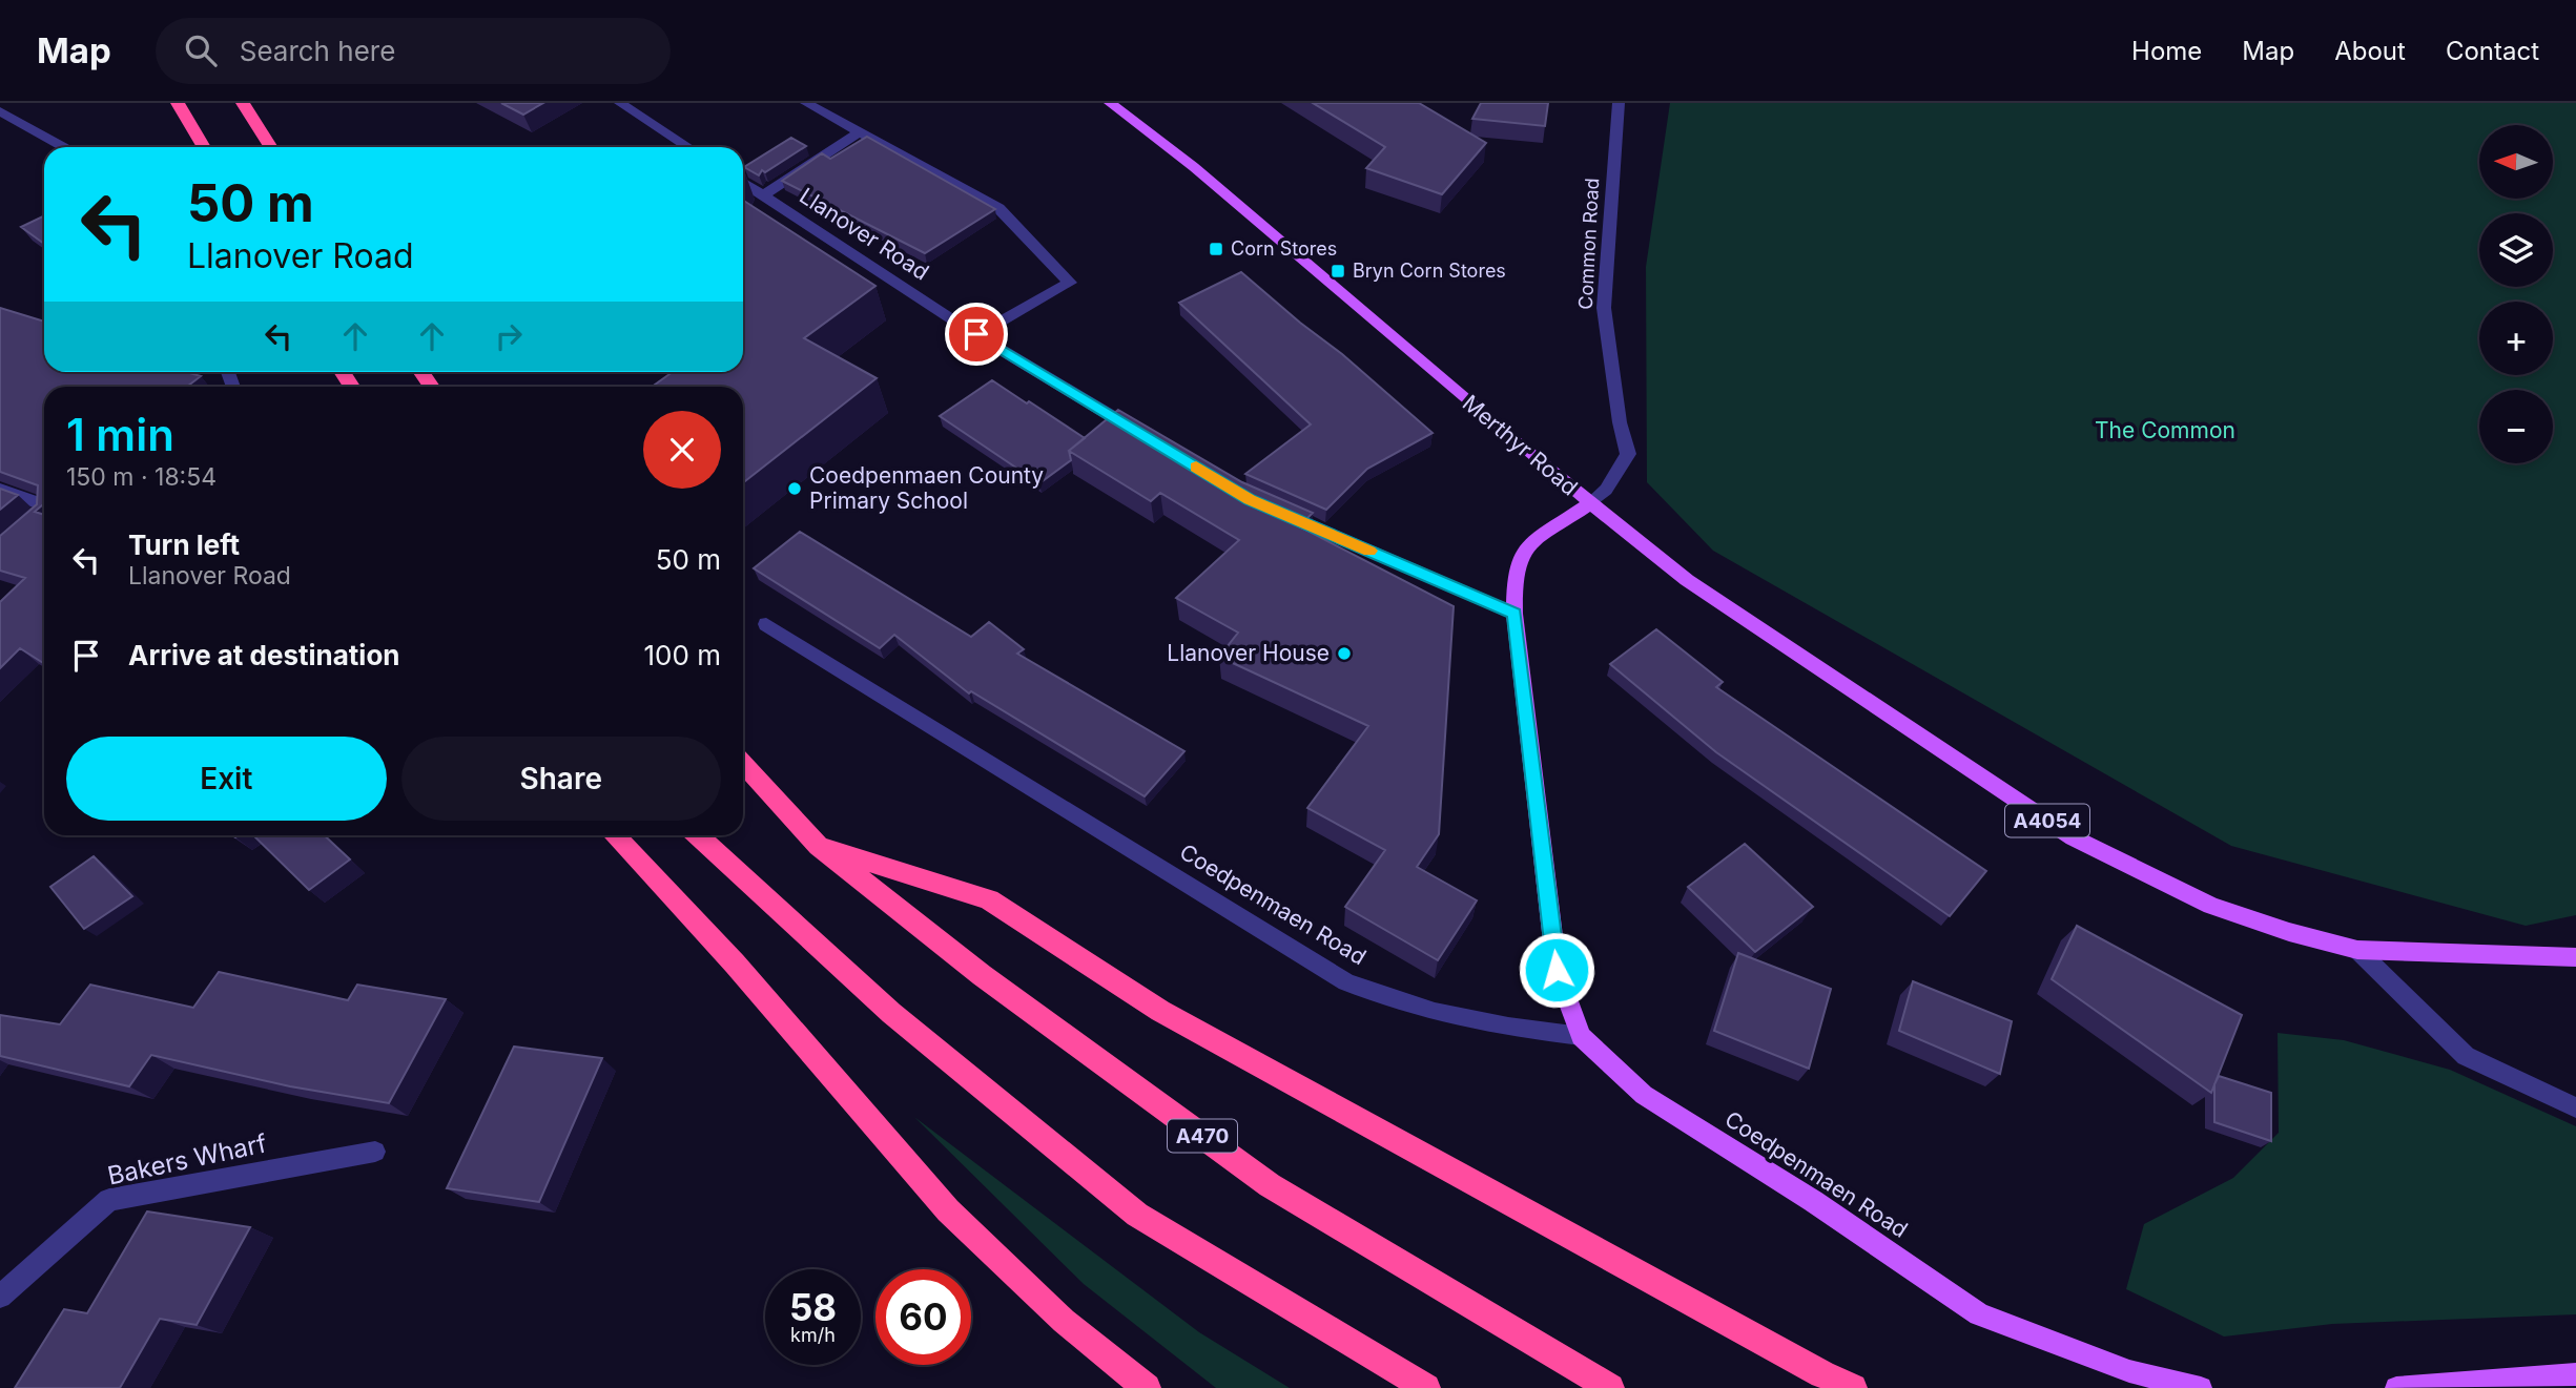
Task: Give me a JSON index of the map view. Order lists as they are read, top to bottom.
{
  "streets": {
    "highway": ["A470"],
    "main road": ["Merthyr Road", "A4054", "Coedpenmaen Road"],
    "street": ["Llanover Road", "Common Road", "Bakers Wharf"]
  },
  "crossings": [
    ["Common Road", "Merthyr Road"],
    ["Common Road", "A4054"],
    ["Merthyr Road", "A4054"],
    ["Merthyr Road", "Coedpenmaen Road"]
  ],
  "parks": ["The Common"],
  "places": {
    "transit": ["Corn Stores", "Bryn Corn Stores"],
    "other": ["Coedpenmaen County Primary School", "Llanover House"]
  },
  "north": "left",
  "page": {
    "header": "Map",
    "search": "Search here",
    "nav": [
      "Home",
      "Map",
      "About",
      "Contact"
    ],
    "map_buttons": ["+", "−"],
    "turn": ["50 m", "Llanover Road"],
    "heading": ["1 min", "150 m · 18:54"],
    "list": [
      {
        "name": "Turn left",
        "note": "Llanover Road",
        "value": "50 m"
      },
      {
        "name": "Arrive at destination",
        "value": "100 m"
      }
    ],
    "buttons": ["Exit", "Share"],
    "speed": "58 km/h",
    "limit": "60"
  }
}
